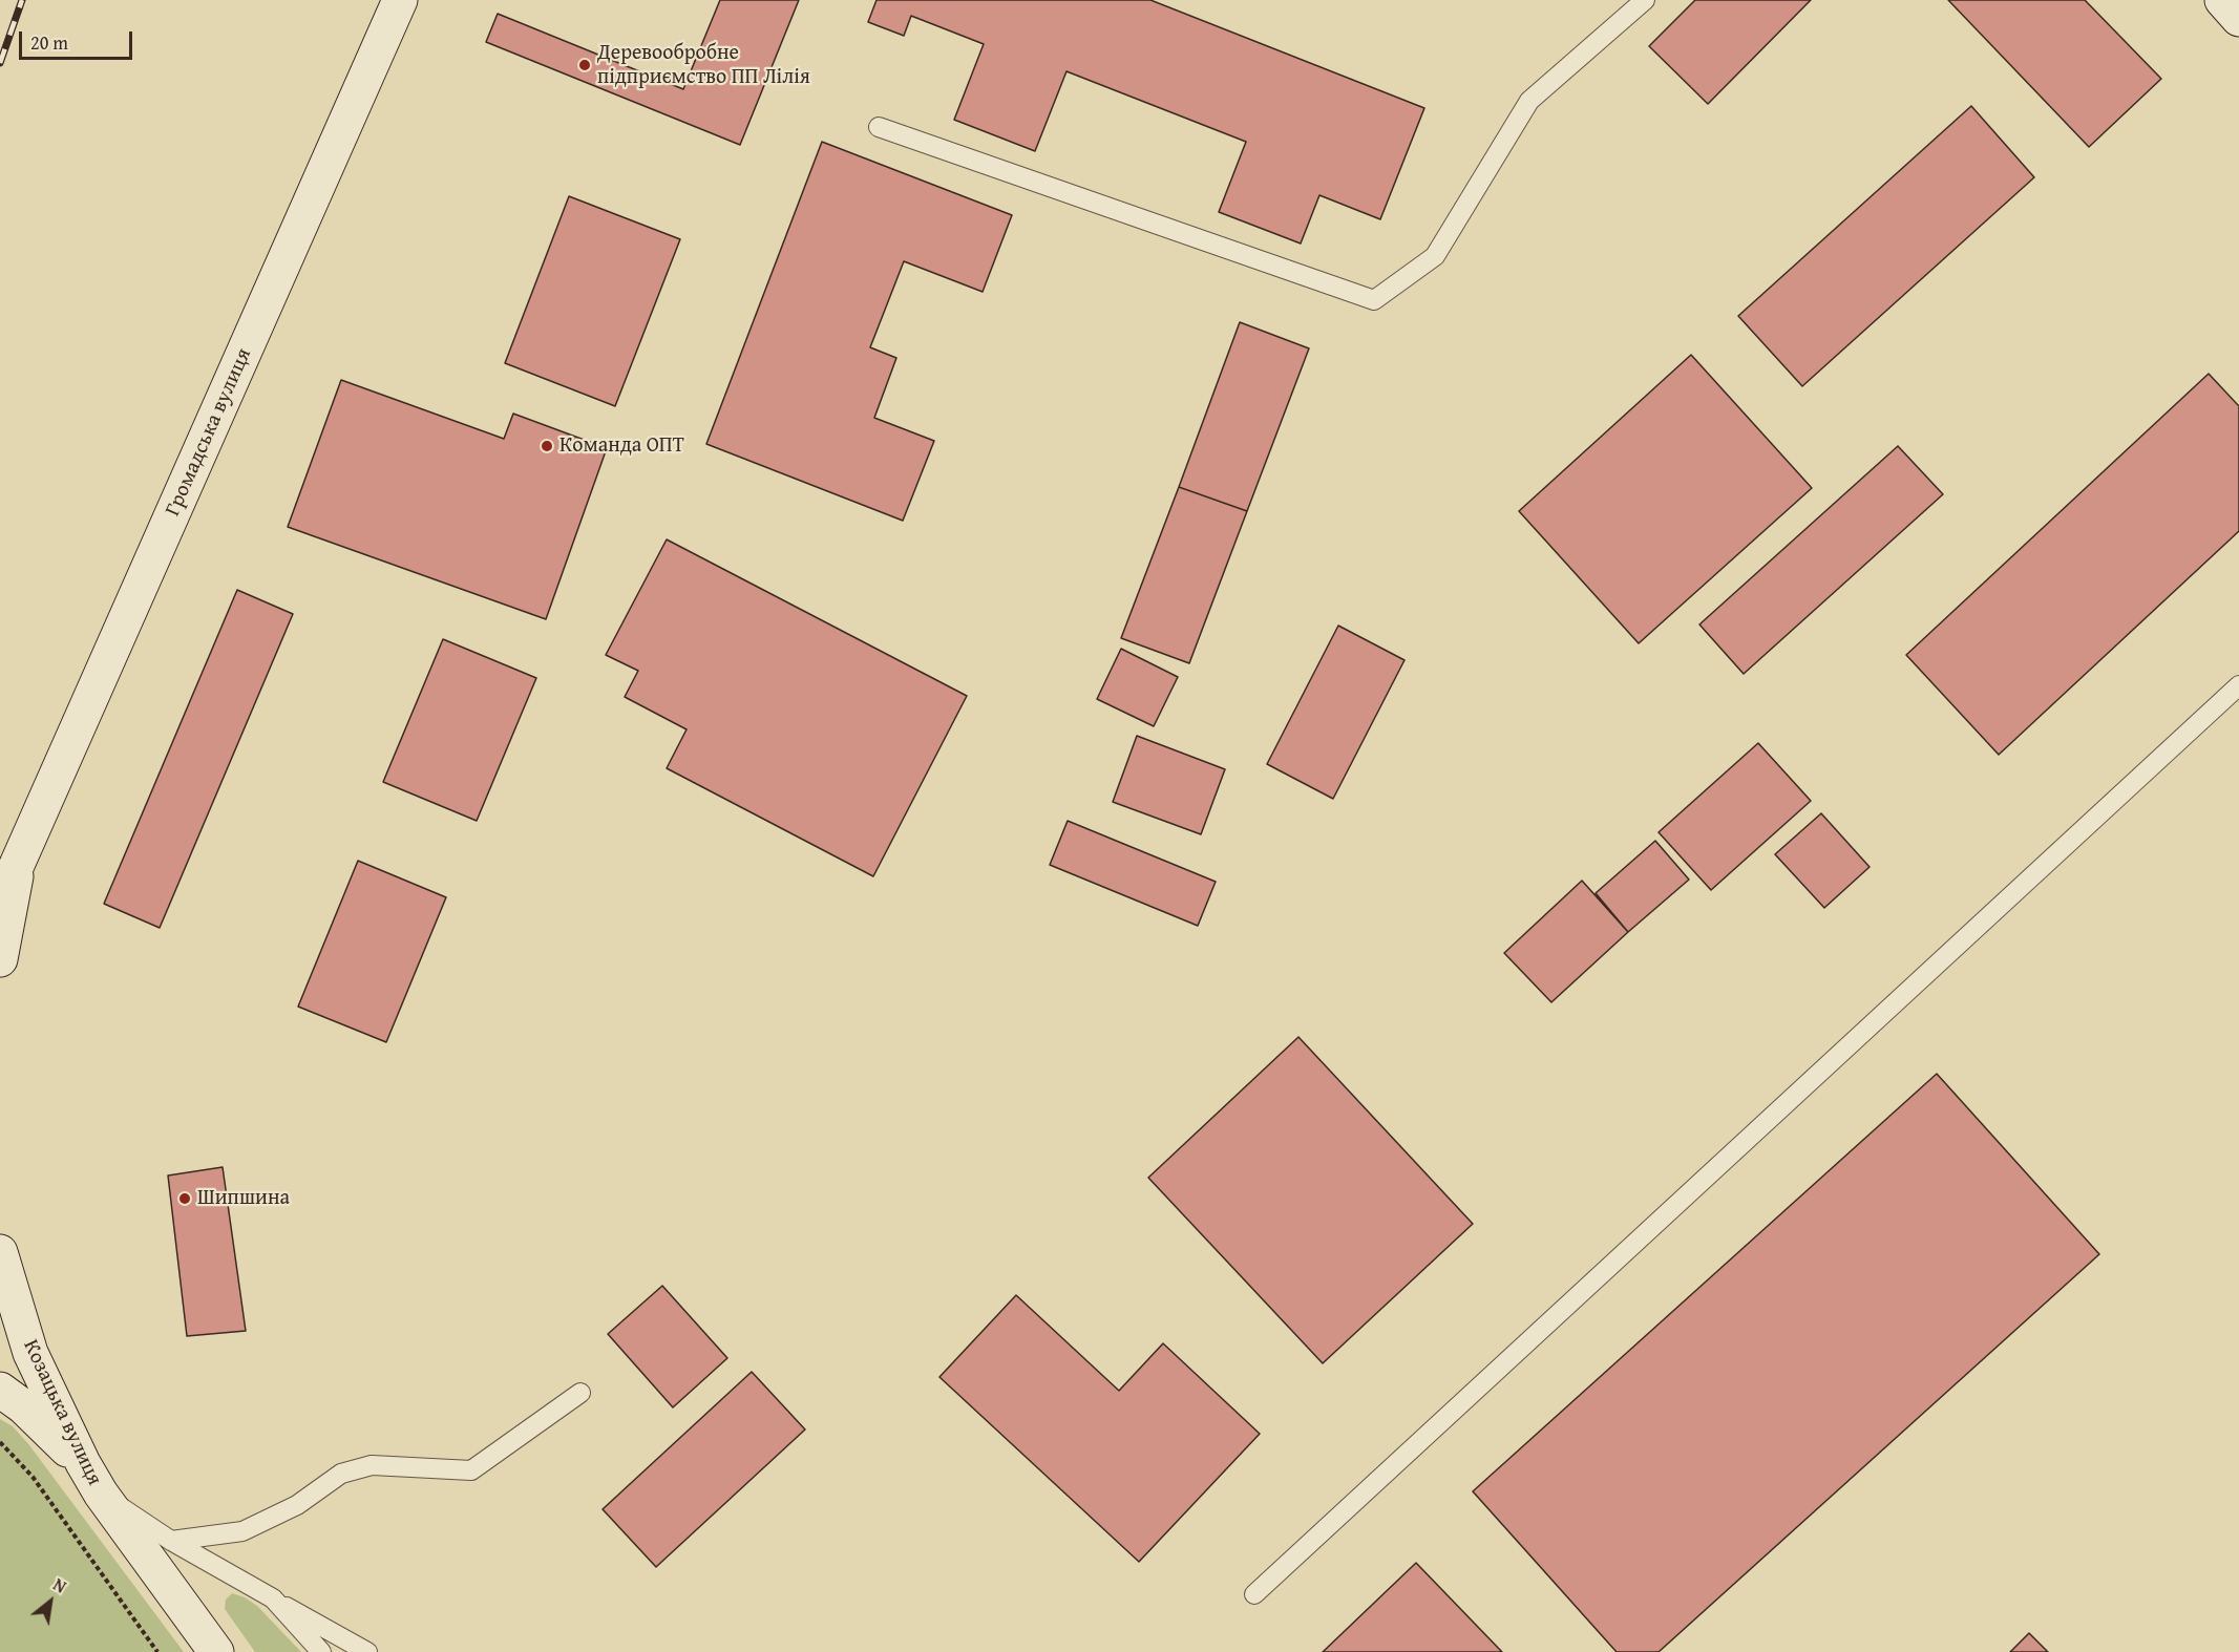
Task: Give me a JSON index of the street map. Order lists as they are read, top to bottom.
{
  "streets": {
    "street": ["Громадська вулиця", "Козацька вулиця"]
  },
  "places": ["Деревообробне підприємство ПП Лілія", "Команда ОПТ", "Шипшина"],
  "scale_bar": "20 m",
  "north": "top right"
}
